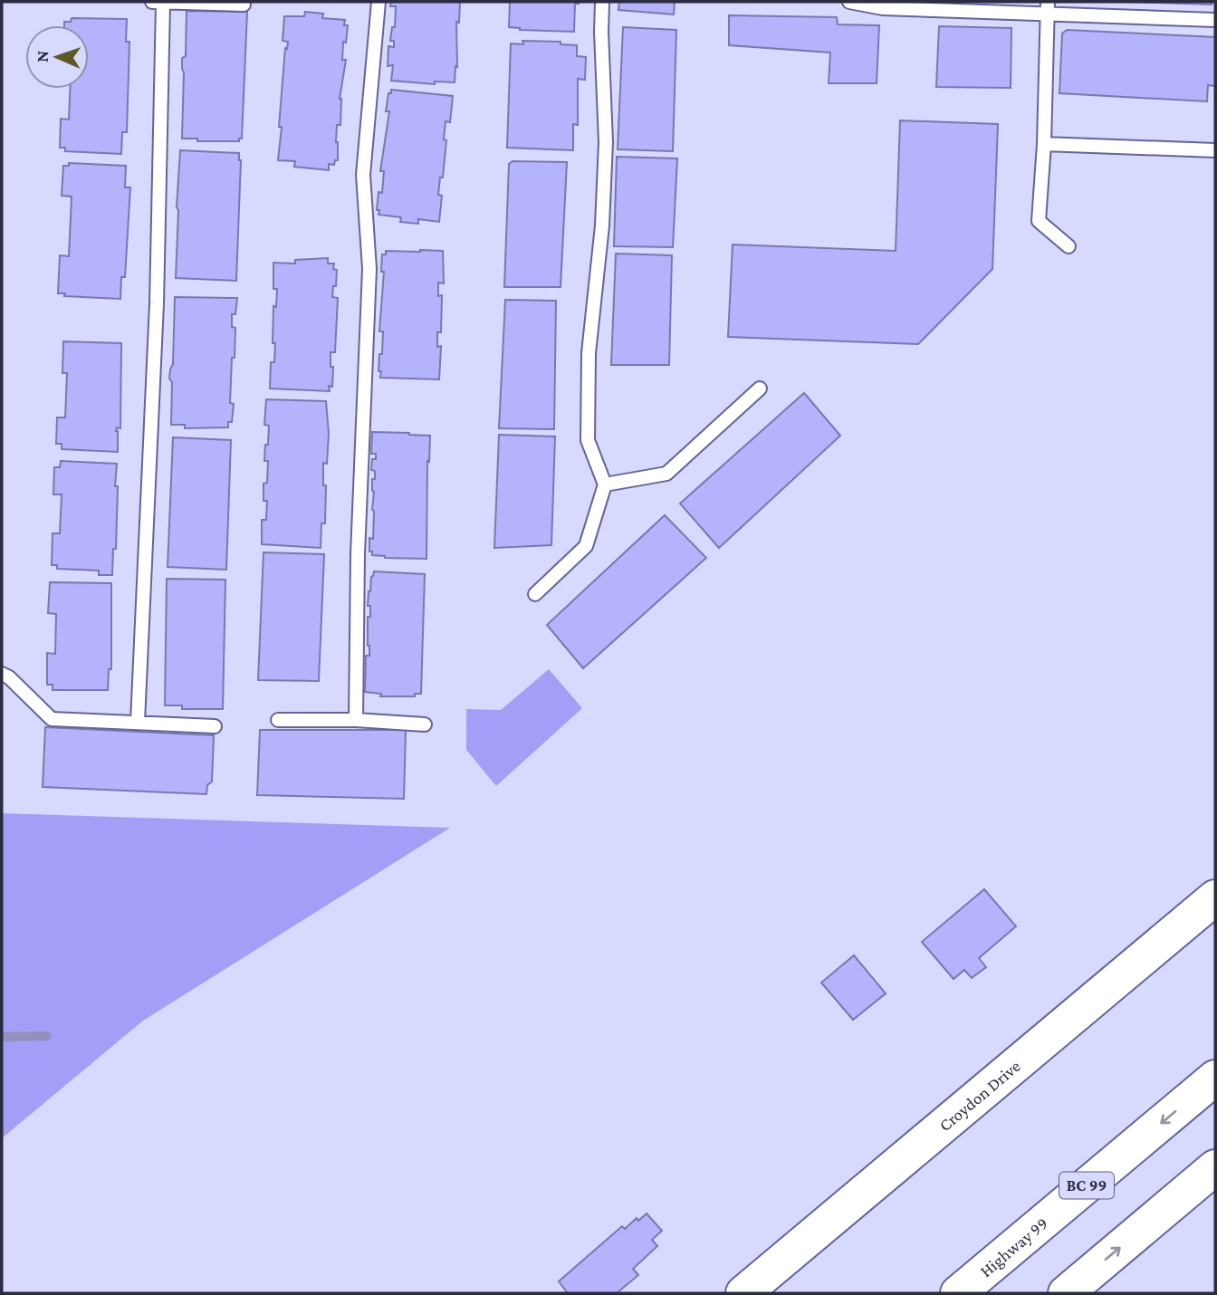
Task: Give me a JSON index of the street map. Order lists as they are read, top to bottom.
{
  "streets": {
    "main road": ["Croydon Drive", "BC 99", "Highway 99"]
  },
  "north": "left"
}
